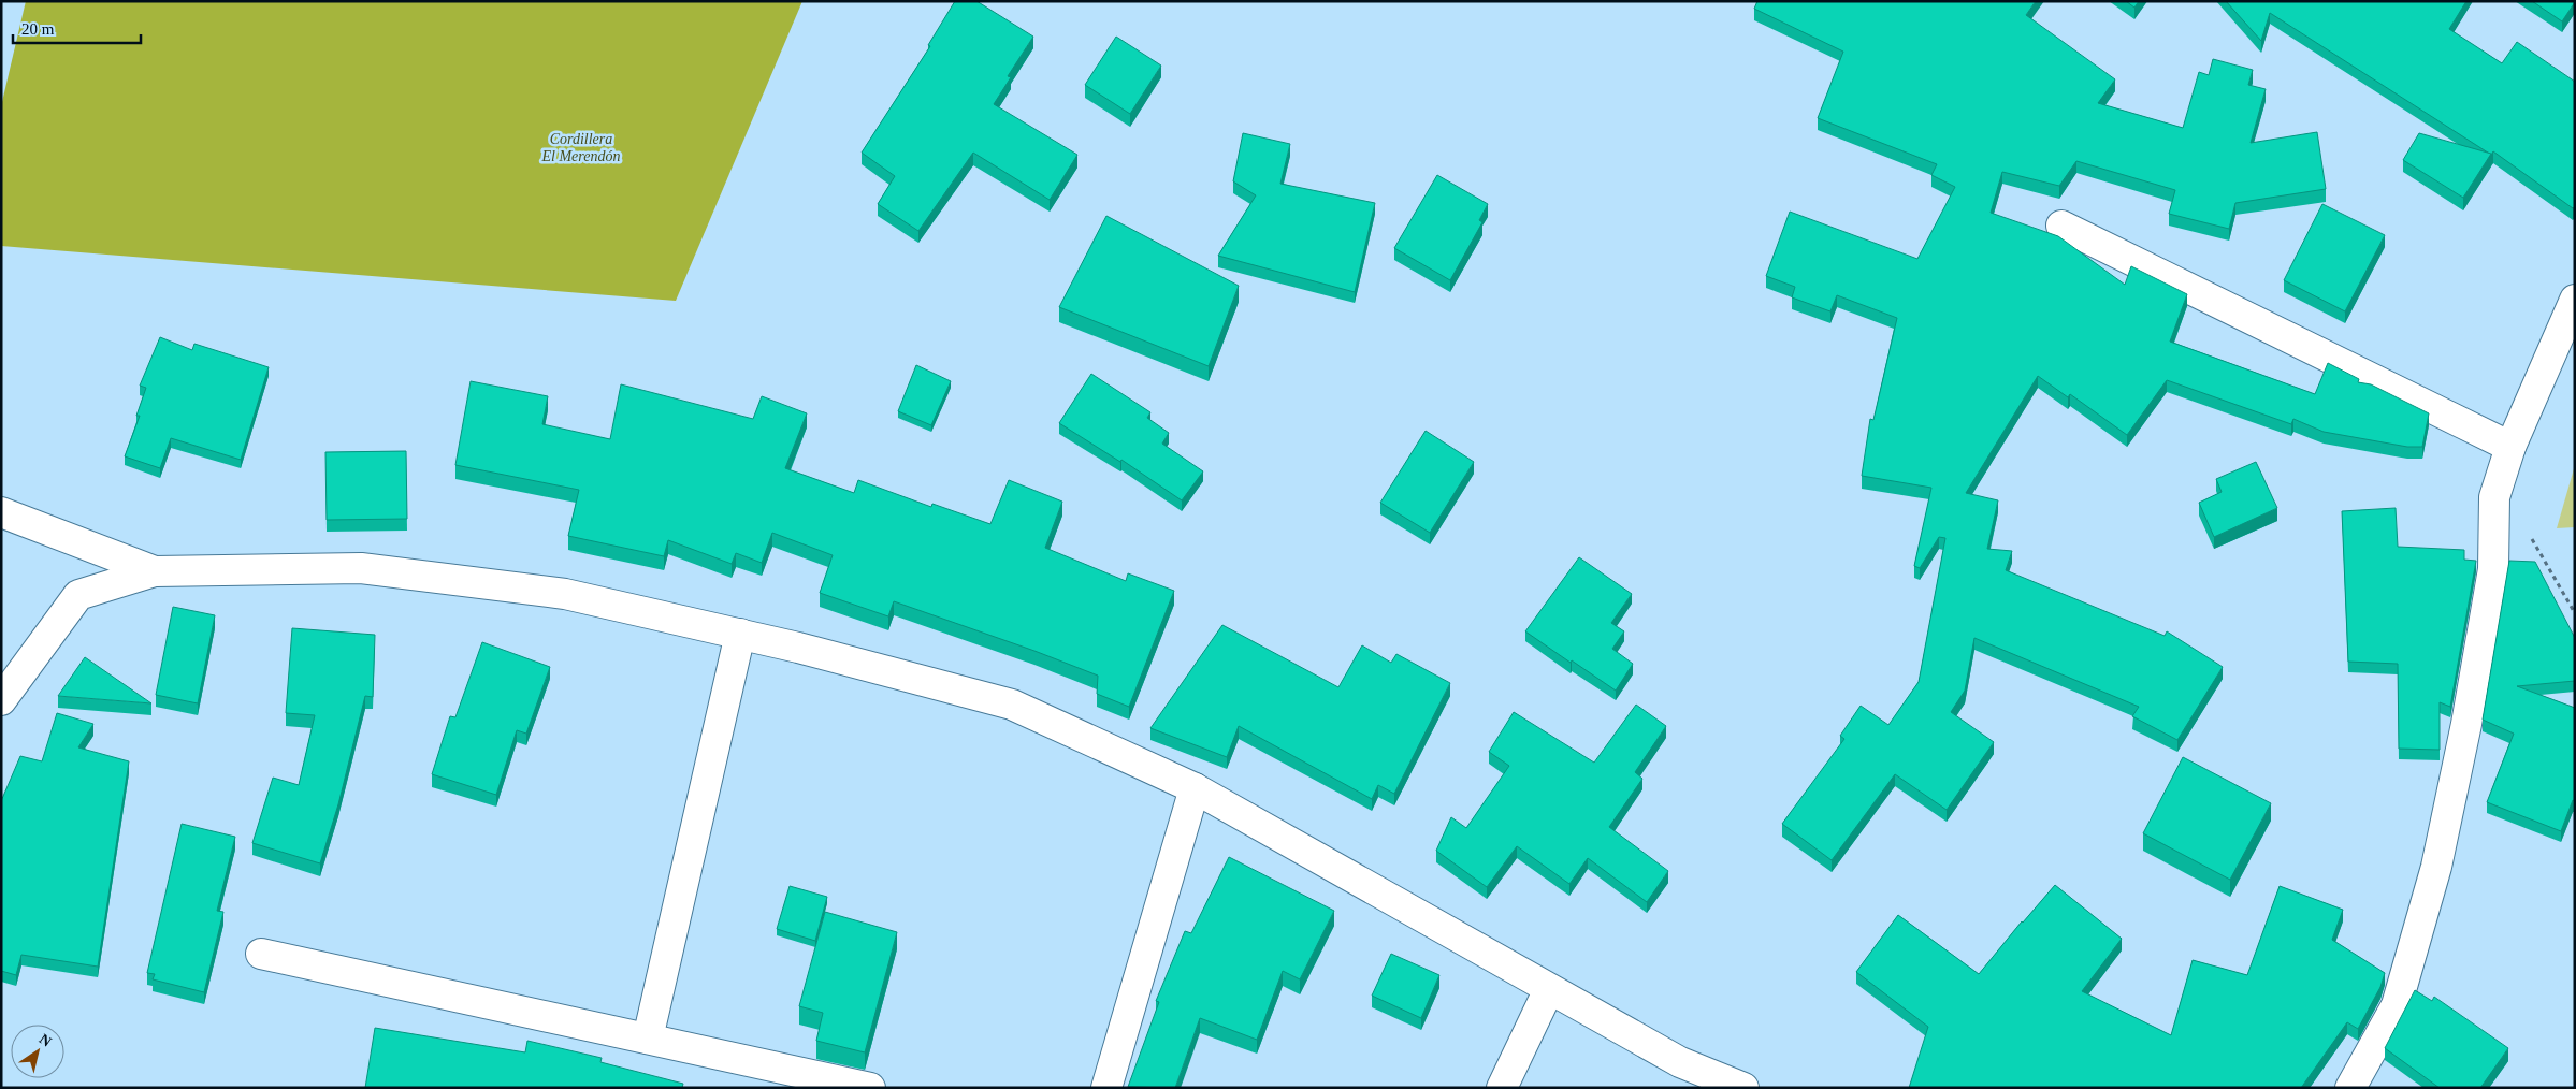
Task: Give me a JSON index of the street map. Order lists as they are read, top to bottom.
{
  "parks": ["Cordillera El Merendón"],
  "scale_bar": "20 m",
  "north": "top right"
}
